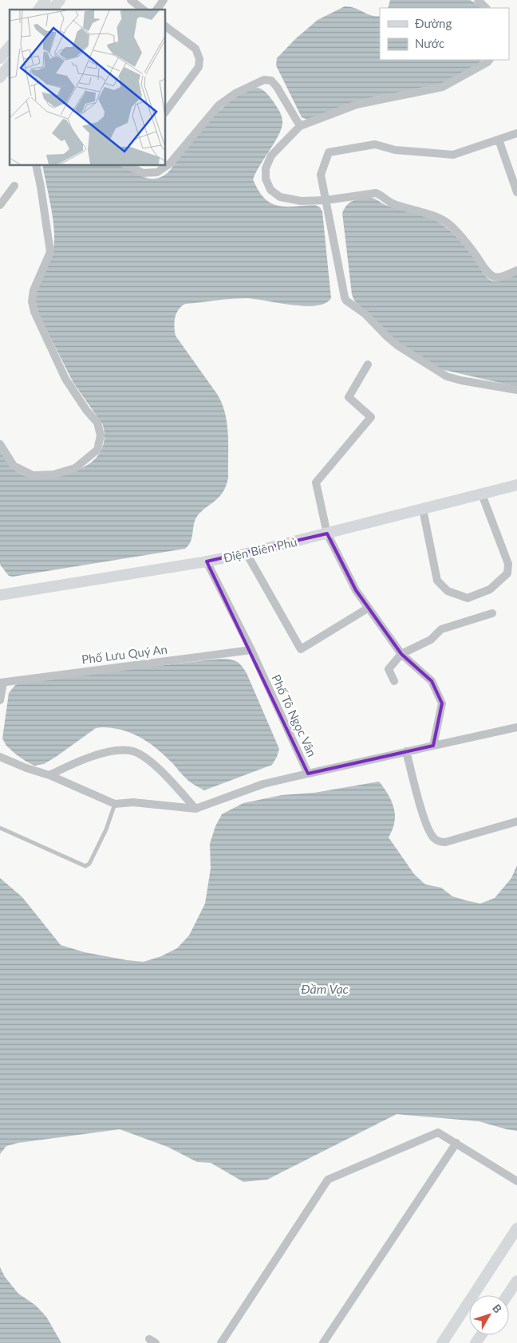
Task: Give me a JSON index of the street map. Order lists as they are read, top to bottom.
{
  "streets": {
    "street": ["Điện Biên Phủ", "Phố Lưu Quý An", "Phố Tô Ngọc Vân"]
  },
  "crossings": [
    ["Điện Biên Phủ", "Phố Tô Ngọc Vân"],
    ["Phố Lưu Quý An", "Phố Tô Ngọc Vân"]
  ],
  "water": ["Đầm Vạc"],
  "legend": ["Đường", "Nước"],
  "north": "top right"
}
